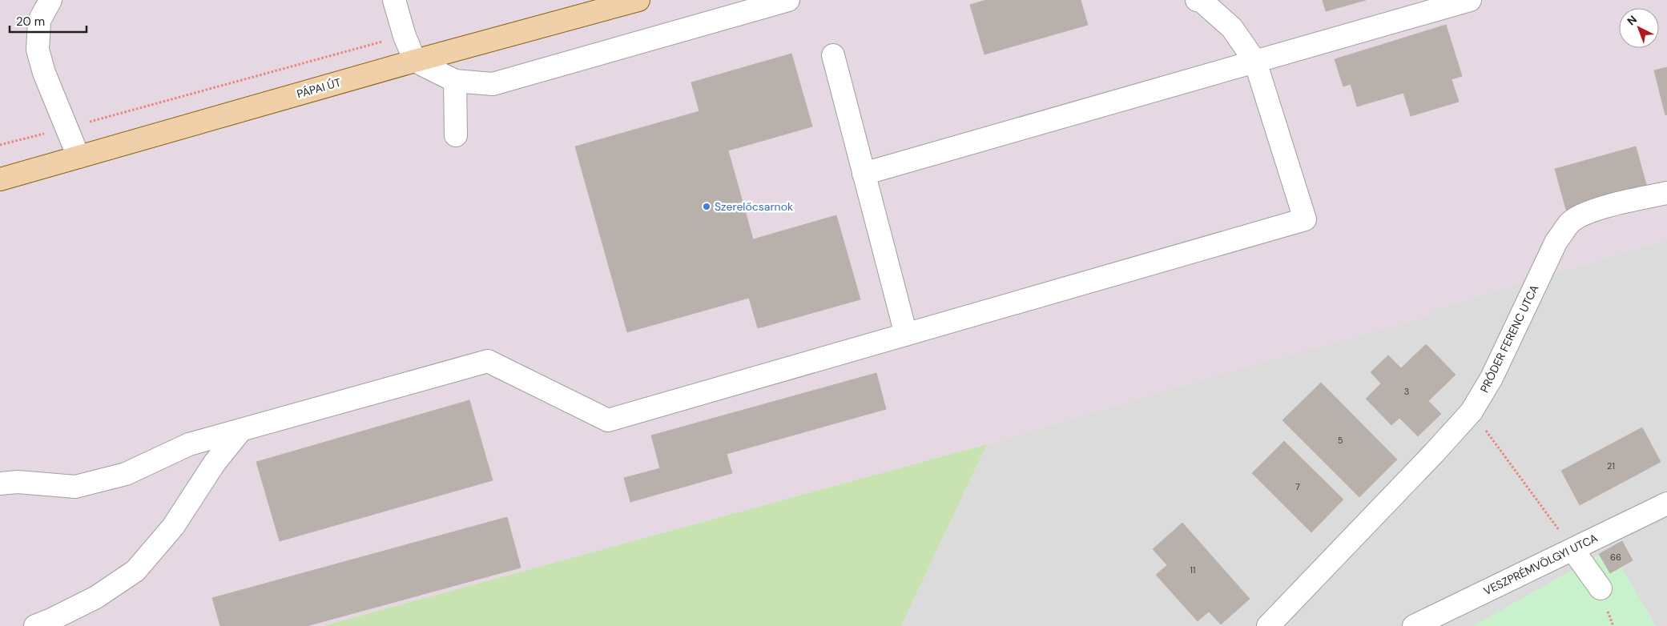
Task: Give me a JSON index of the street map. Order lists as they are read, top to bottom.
{
  "streets": {
    "main road": ["PÁPAI ÚT"],
    "street": ["PRÓDER FERENC UTCA", "VESZPRÉMVÖLGYI UTCA"]
  },
  "places": ["Szerelőcsarnok"],
  "house_numbers": [
    "3",
    "5",
    "21",
    "7",
    "66",
    "11"
  ],
  "scale_bar": "20 m",
  "north": "top left"
}
